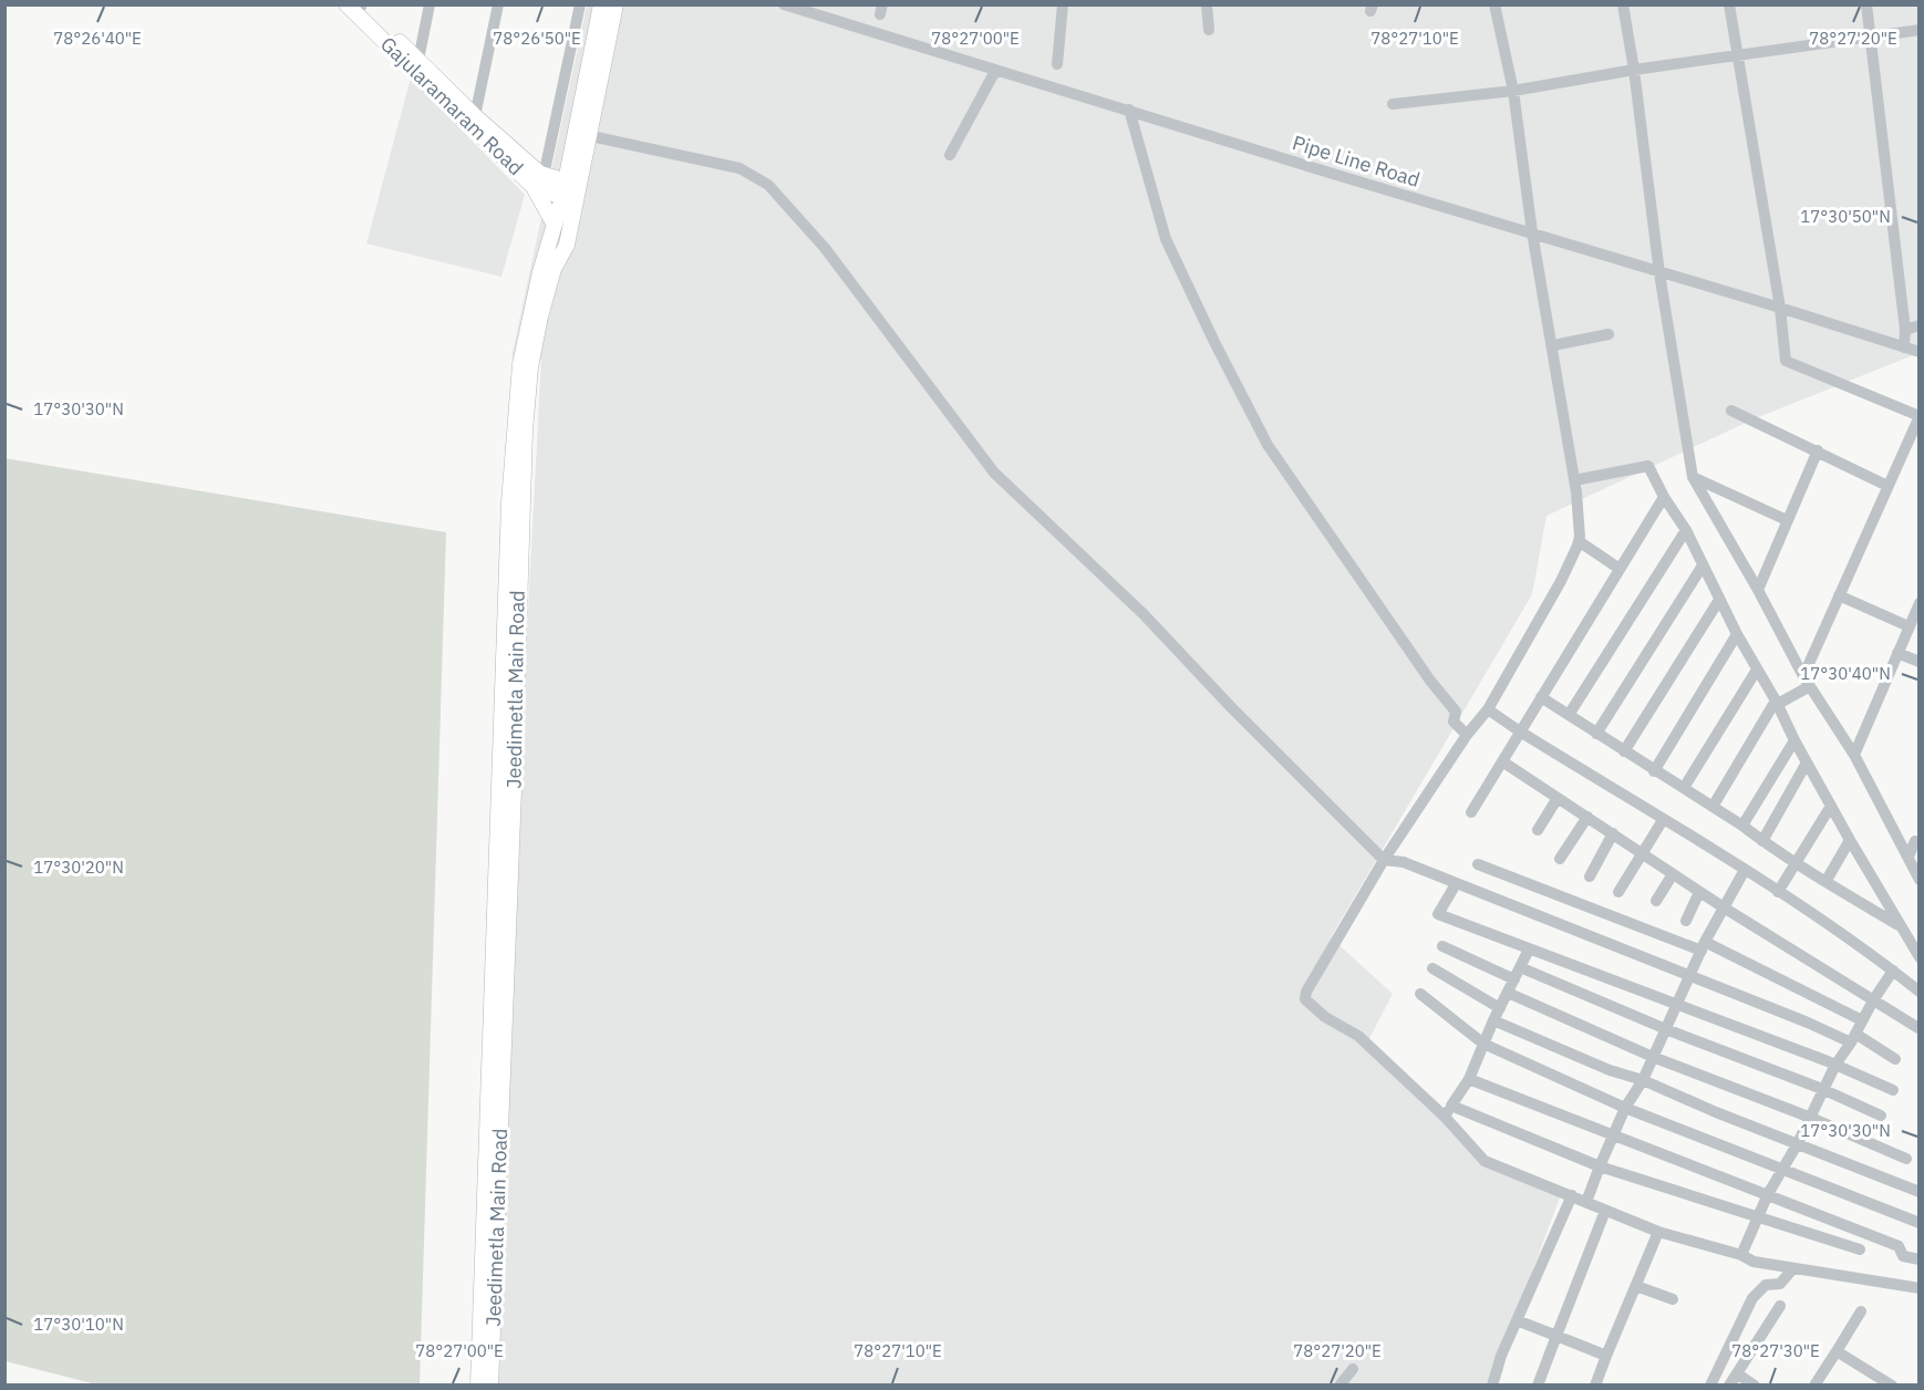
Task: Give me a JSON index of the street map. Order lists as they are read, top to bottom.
{
  "streets": {
    "main road": ["Gajularamaram Road", "Jeedimetla Main Road"],
    "street": ["Pipe Line Road"]
  },
  "crossings": [
    ["Gajularamaram Road", "Jeedimetla Main Road"]
  ],
  "coordinates": [
    "78°26'50\"E",
    "78°27'00\"E",
    "78°27'10\"E",
    "78°27'20\"E",
    "78°26'40\"E",
    "17°30'50\"N",
    "17°30'30\"N",
    "17°30'40\"N",
    "17°30'20\"N",
    "17°30'10\"N",
    "78°27'30\"E"
  ]
}
